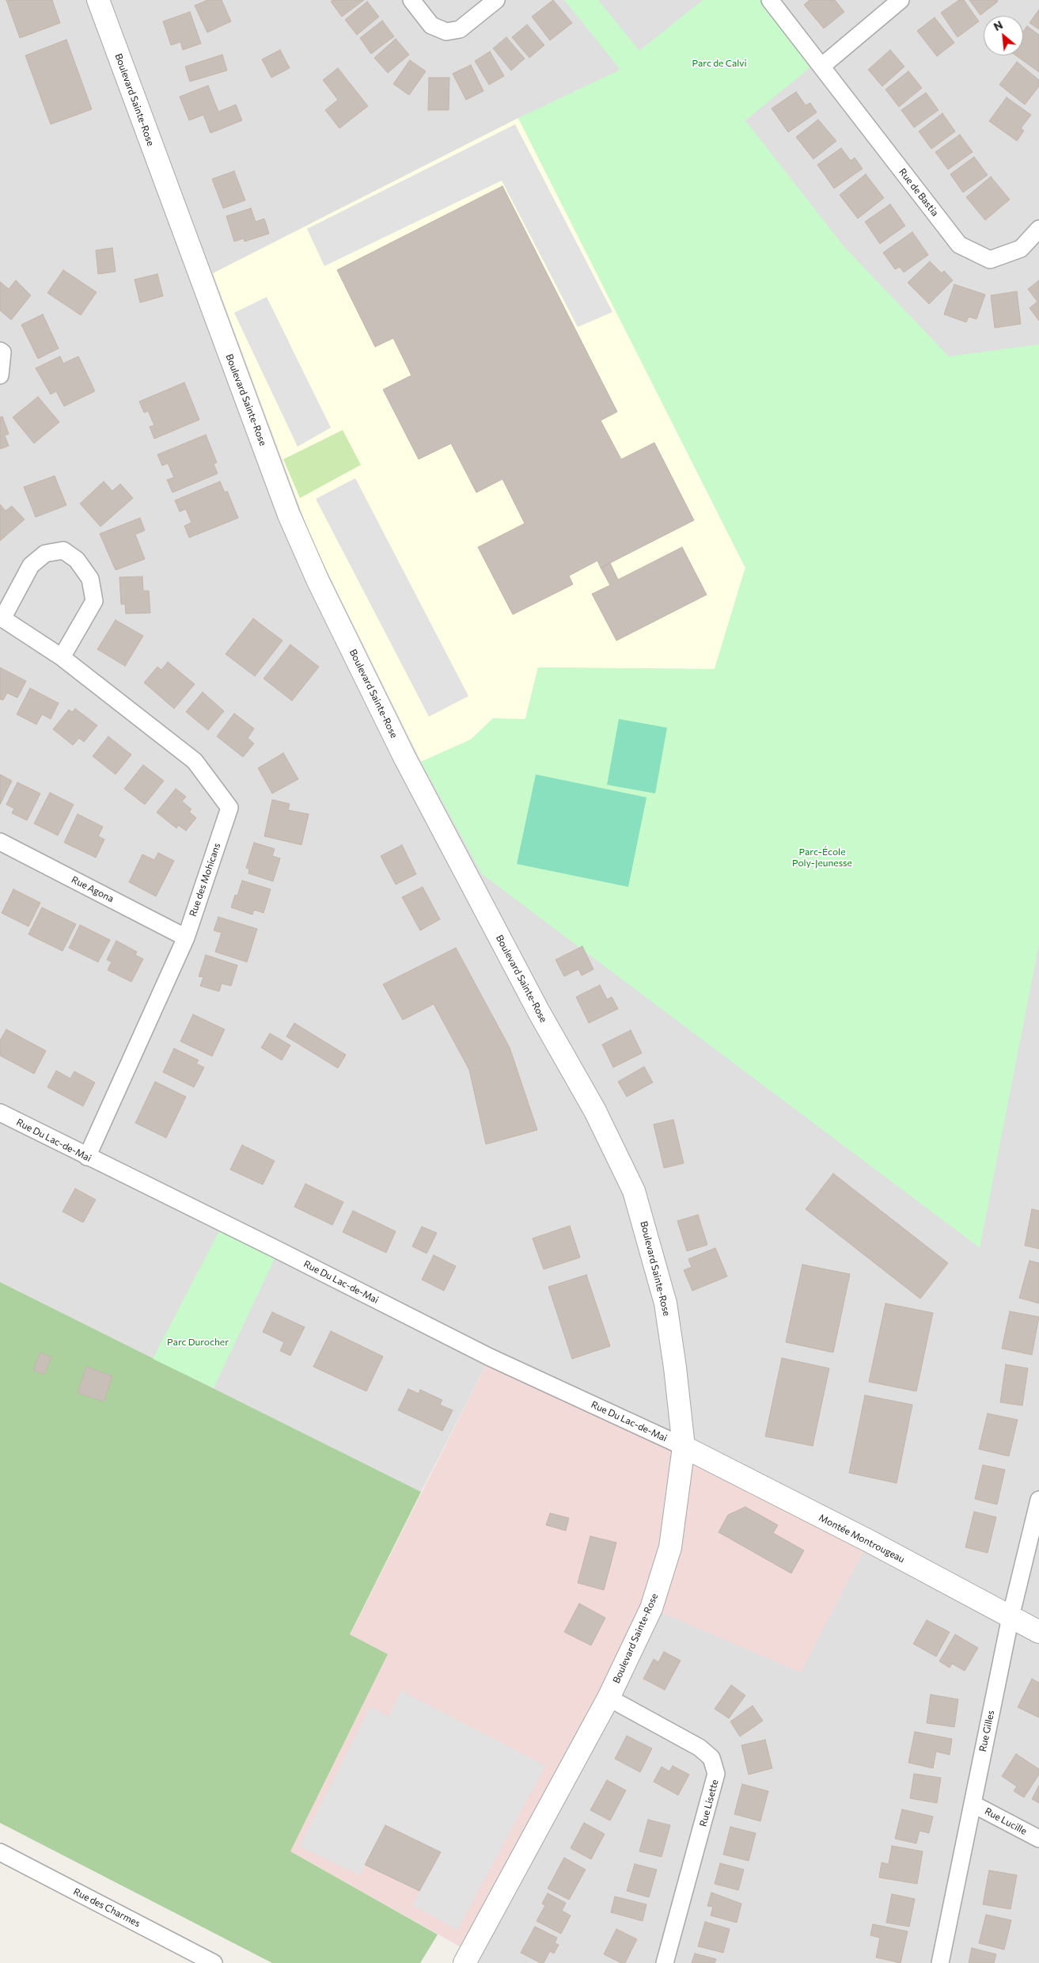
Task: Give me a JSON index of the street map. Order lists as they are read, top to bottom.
{
  "streets": {
    "street": [
      "Boulevard Sainte-Rose",
      "Rue de Bastia",
      "Rue des Mohicans",
      "Rue Agona",
      "Rue Du Lac-de-Mai",
      "Montée Montrougeau",
      "Rue Gilles",
      "Rue Lisette",
      "Rue Lucille",
      "Rue des Charmes"
    ]
  },
  "crossings": [
    ["Boulevard Sainte-Rose", "Rue Du Lac-de-Mai"],
    ["Boulevard Sainte-Rose", "Montée Montrougeau"],
    ["Boulevard Sainte-Rose", "Rue Lisette"],
    ["Rue des Mohicans", "Rue Agona"],
    ["Rue des Mohicans", "Rue Du Lac-de-Mai"],
    ["Rue Du Lac-de-Mai", "Montée Montrougeau"],
    ["Montée Montrougeau", "Rue Gilles"],
    ["Rue Gilles", "Rue Lucille"]
  ],
  "parks": ["Parc de Calvi", "Parc-École Poly-Jeunesse", "Parc Durocher"],
  "north": "top left"
}
